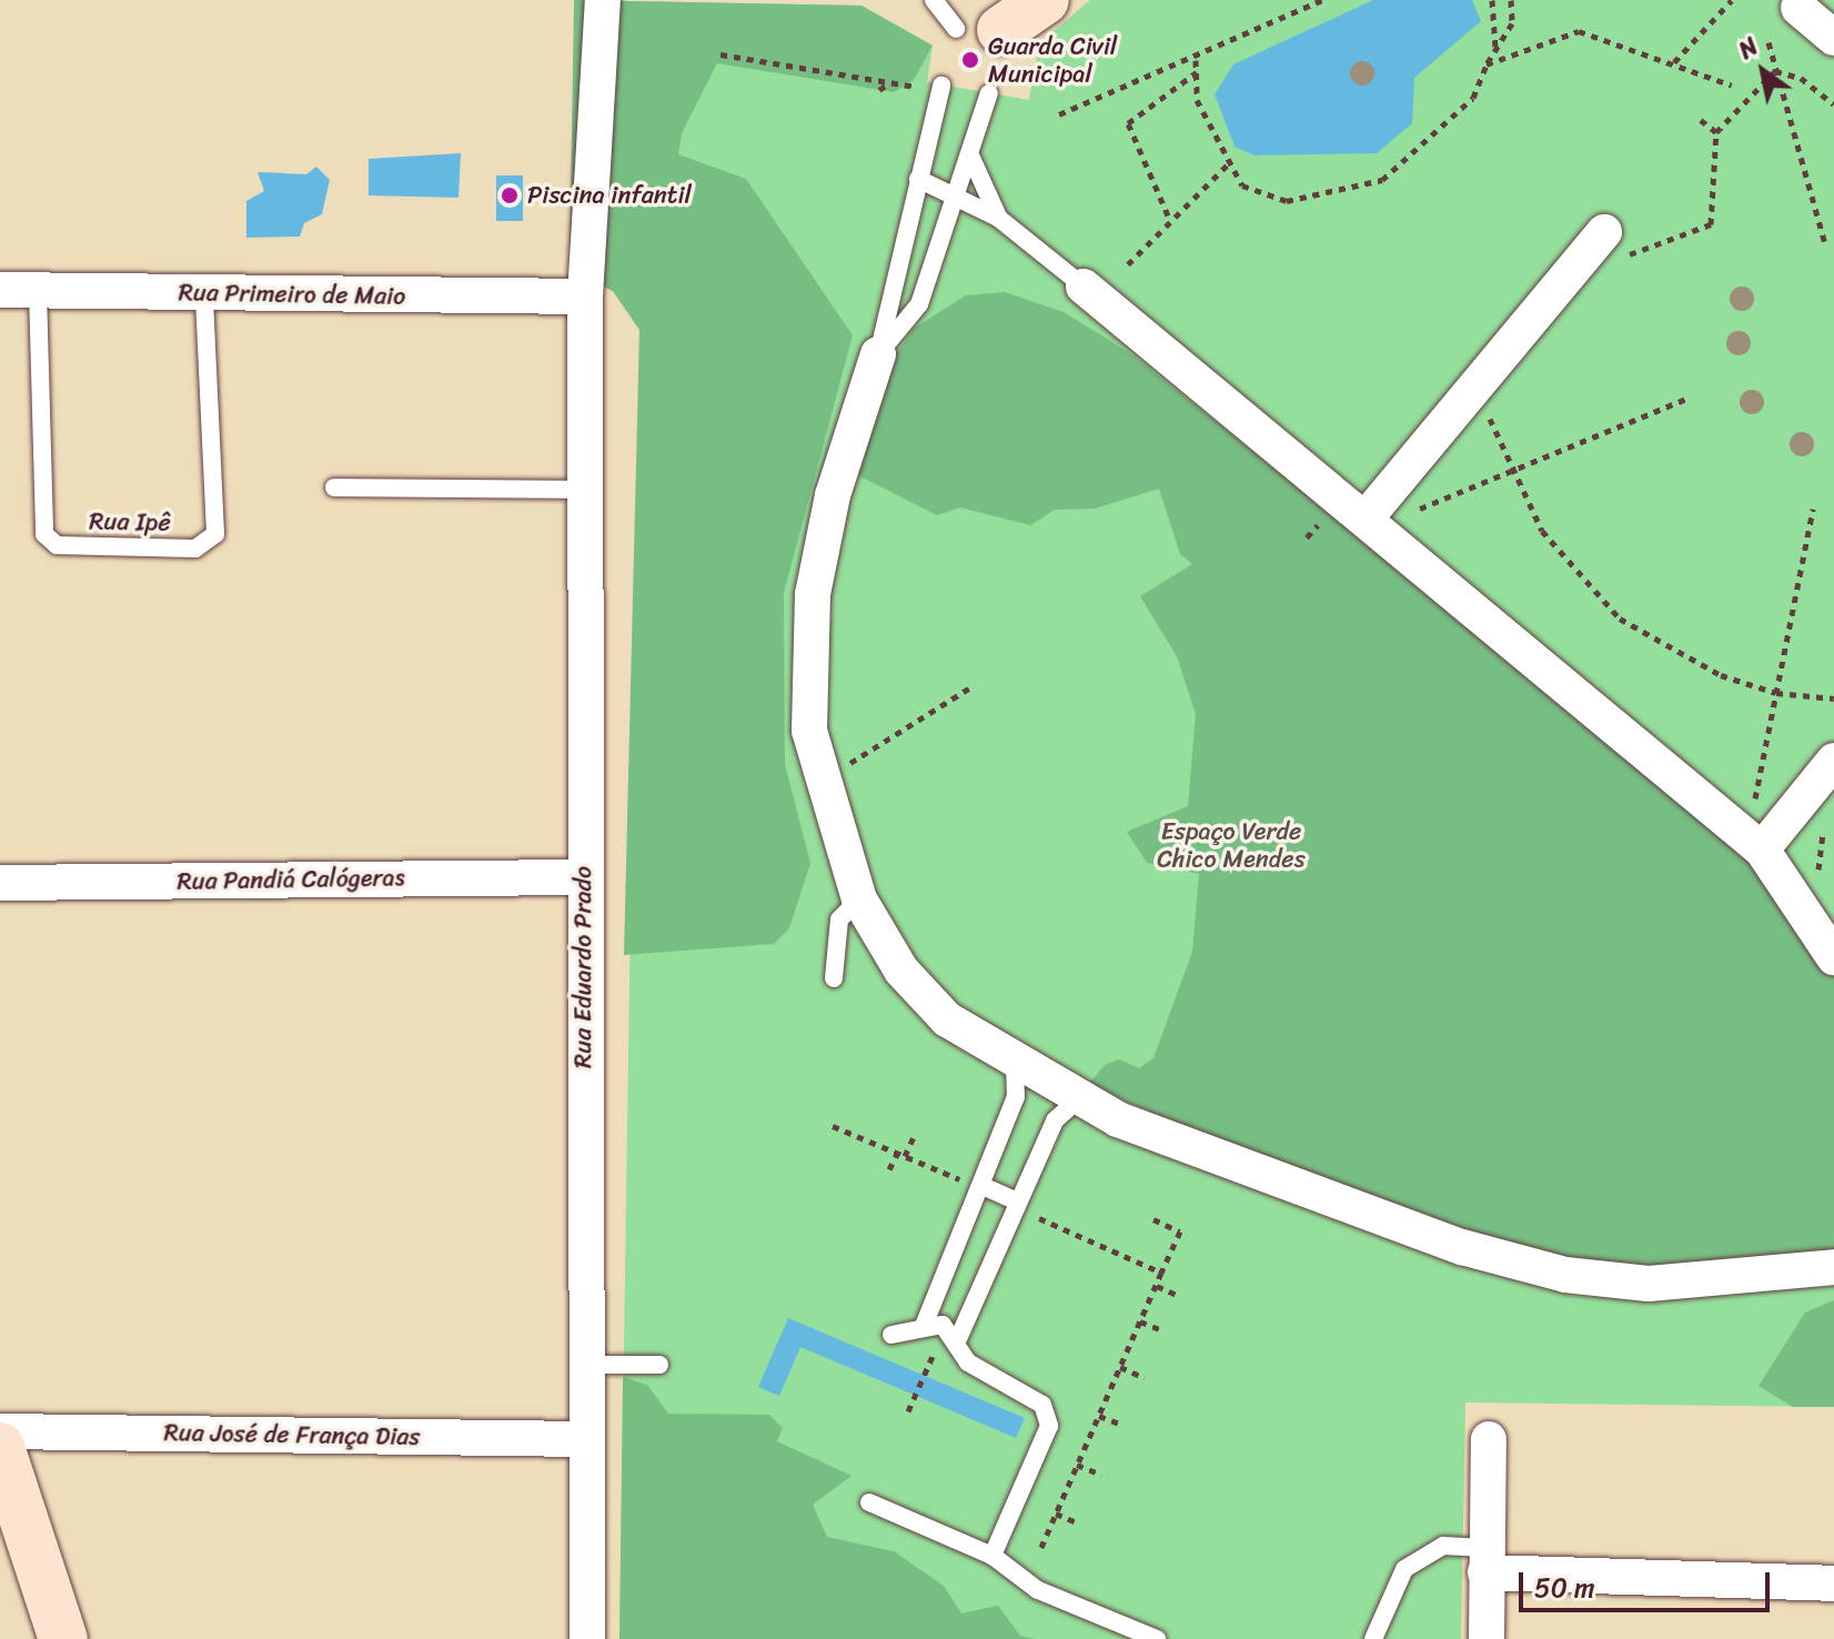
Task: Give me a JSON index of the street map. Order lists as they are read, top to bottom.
{
  "streets": {
    "street": [
      "Rua Primeiro de Maio",
      "Rua Pandiá Calógeras",
      "Rua Eduardo Prado",
      "Rua José de França Dias"
    ],
    "lane": ["Rua Ipê"]
  },
  "crossings": [
    ["Rua Primeiro de Maio", "Rua Ipê"],
    ["Rua Primeiro de Maio", "Rua Eduardo Prado"],
    ["Rua Pandiá Calógeras", "Rua Eduardo Prado"],
    ["Rua Eduardo Prado", "Rua José de França Dias"]
  ],
  "parks": ["Espaço Verde Chico Mendes"],
  "places": ["Guarda Civil Municipal", "Piscina infantil"],
  "scale_bar": "50 m",
  "north": "top left"
}
